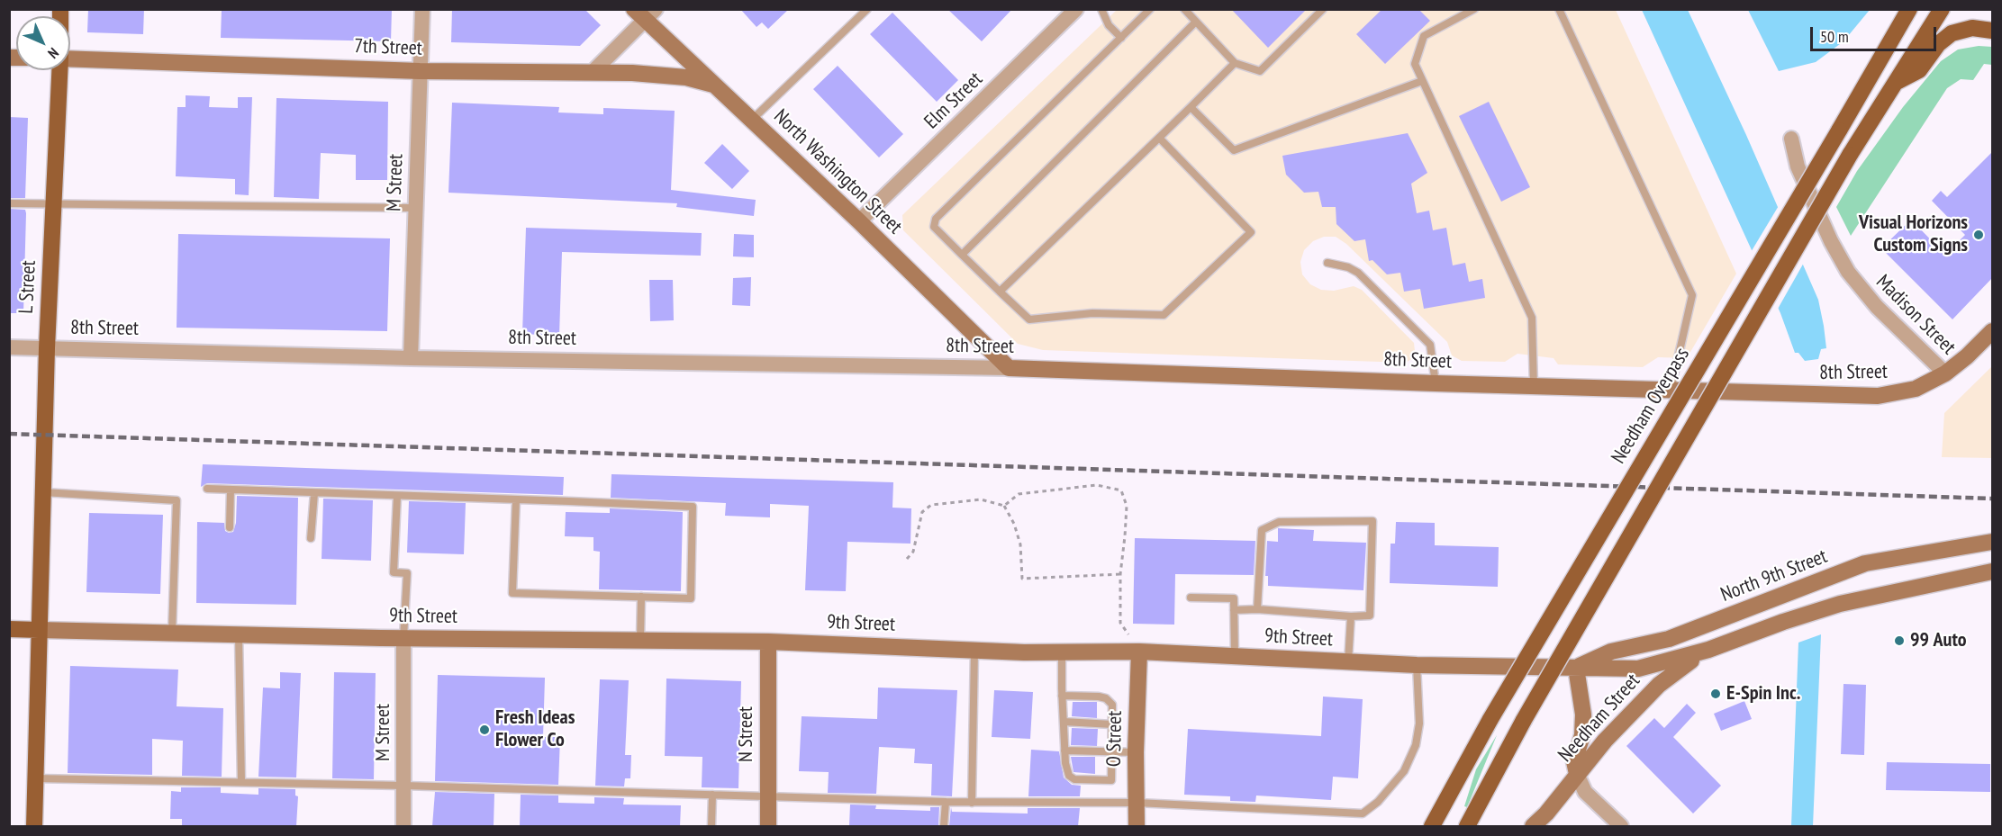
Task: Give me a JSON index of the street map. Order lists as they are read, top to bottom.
{
  "streets": {
    "main road": ["L Street", "Needham Overpass", "9th Street"],
    "street": [
      "7th Street",
      "Elm Street",
      "North Washington Street",
      "M Street",
      "Madison Street",
      "8th Street",
      "North 9th Street",
      "Needham Street",
      "N Street",
      "O Street"
    ]
  },
  "crossings": [
    ["7th Street", "North Washington Street"],
    ["7th Street", "M Street"],
    ["Elm Street", "North Washington Street"],
    ["North Washington Street", "8th Street"],
    ["M Street", "8th Street"],
    ["M Street", "9th Street"],
    ["L Street", "8th Street"],
    ["L Street", "9th Street"],
    ["Madison Street", "8th Street"],
    ["North 9th Street", "9th Street"],
    ["9th Street", "Needham Street"],
    ["9th Street", "N Street"],
    ["9th Street", "O Street"]
  ],
  "places": [
    "Visual Horizons Custom Signs",
    "99 Auto",
    "E-Spin Inc.",
    "Fresh Ideas Flower Co"
  ],
  "scale_bar": "50 m",
  "north": "bottom right"
}
